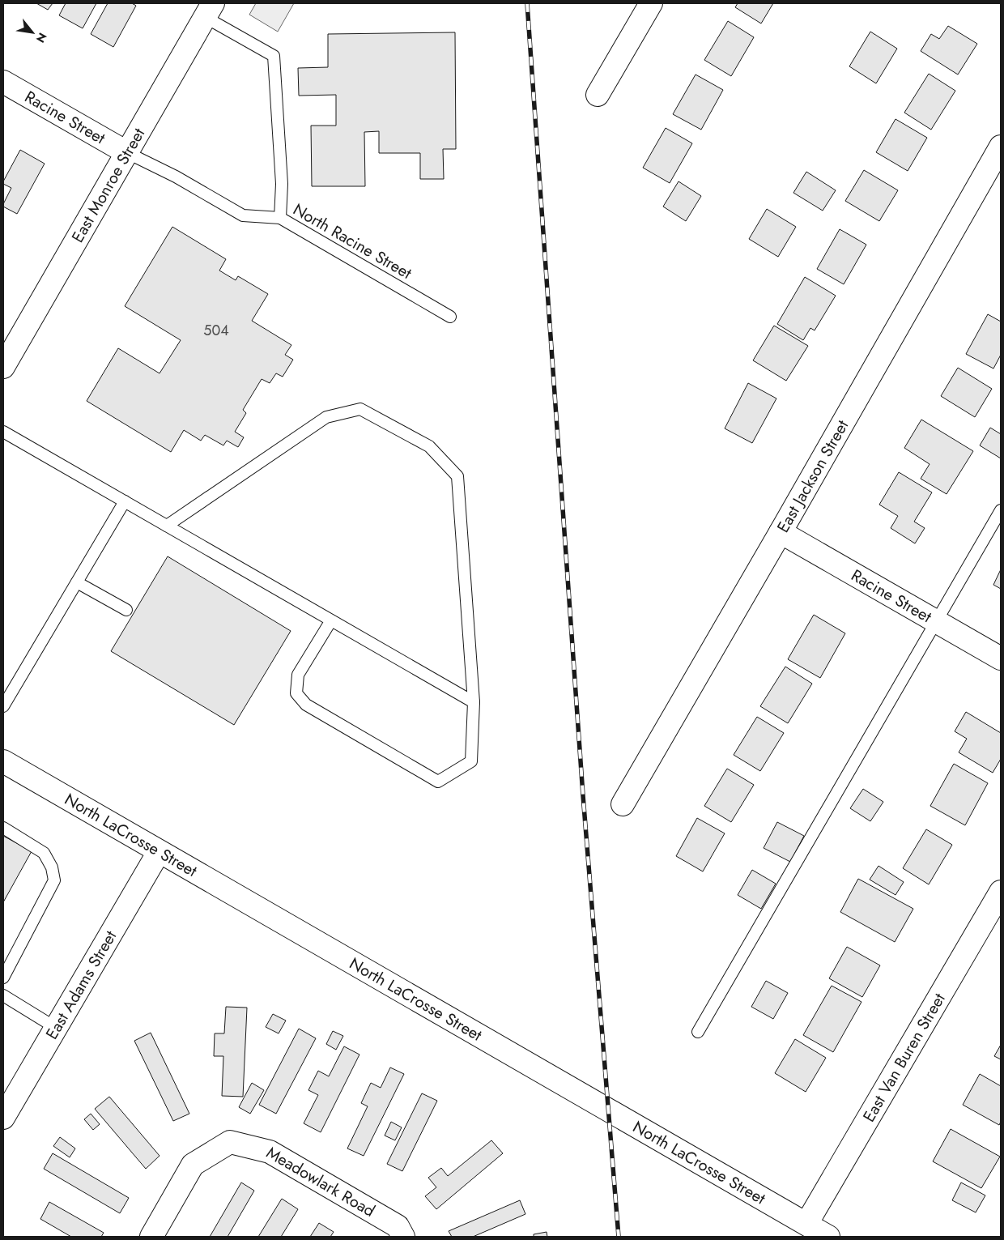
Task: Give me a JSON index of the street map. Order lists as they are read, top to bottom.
{
  "streets": {
    "street": [
      "Racine Street",
      "East Monroe Street",
      "East Jackson Street",
      "North LaCrosse Street",
      "East Adams Street",
      "East Van Buren Street",
      "Meadowlark Road"
    ],
    "lane": ["North Racine Street"]
  },
  "crossings": [
    ["Racine Street", "East Monroe Street"],
    ["Racine Street", "North Racine Street"],
    ["Racine Street", "East Jackson Street"],
    ["East Monroe Street", "North Racine Street"],
    ["North LaCrosse Street", "East Adams Street"],
    ["North LaCrosse Street", "East Van Buren Street"]
  ],
  "house_numbers": ["504"],
  "north": "bottom right"
}
